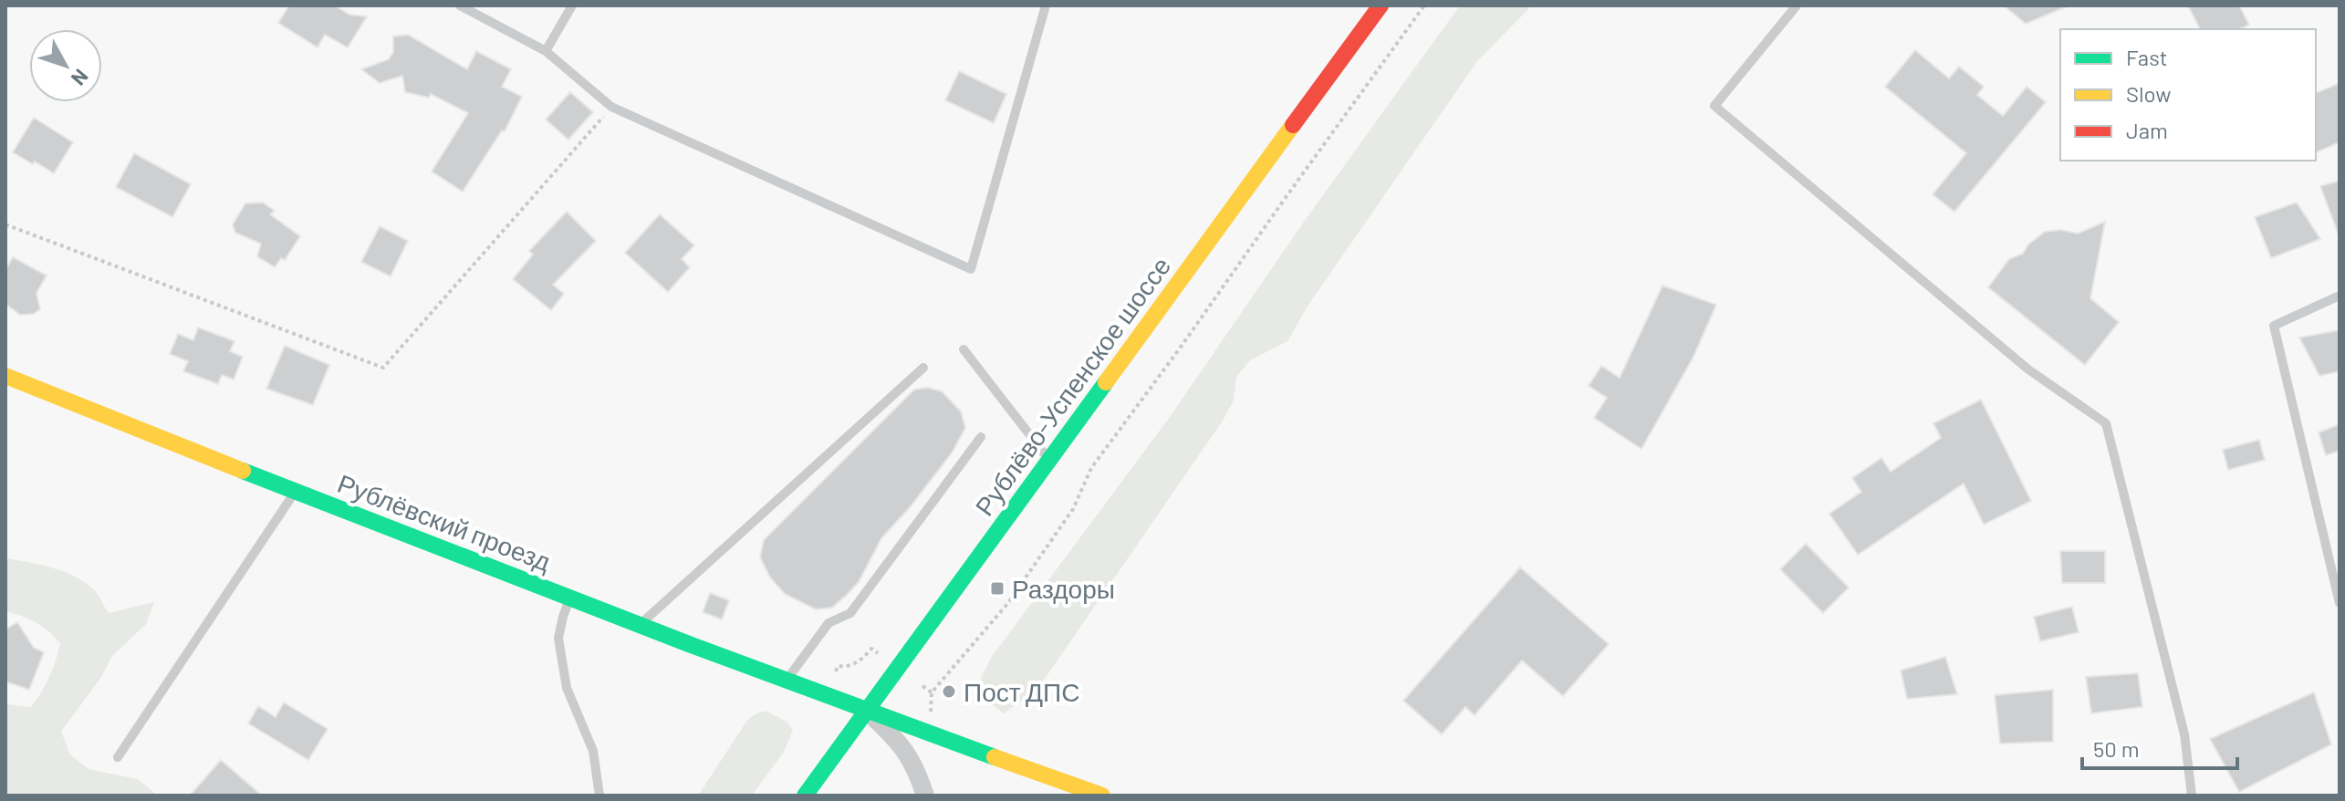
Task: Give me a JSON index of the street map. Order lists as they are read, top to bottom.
{
  "streets": {
    "street": ["Рублёво-Успенское шоссе", "Рублёвский проезд"]
  },
  "crossings": [
    ["Рублёво-Успенское шоссе", "Рублёвский проезд"]
  ],
  "places": {
    "transit": ["Раздоры"],
    "other": ["Пост ДПС"]
  },
  "legend": ["Fast", "Slow", "Jam"],
  "scale_bar": "50 m",
  "north": "bottom right"
}
